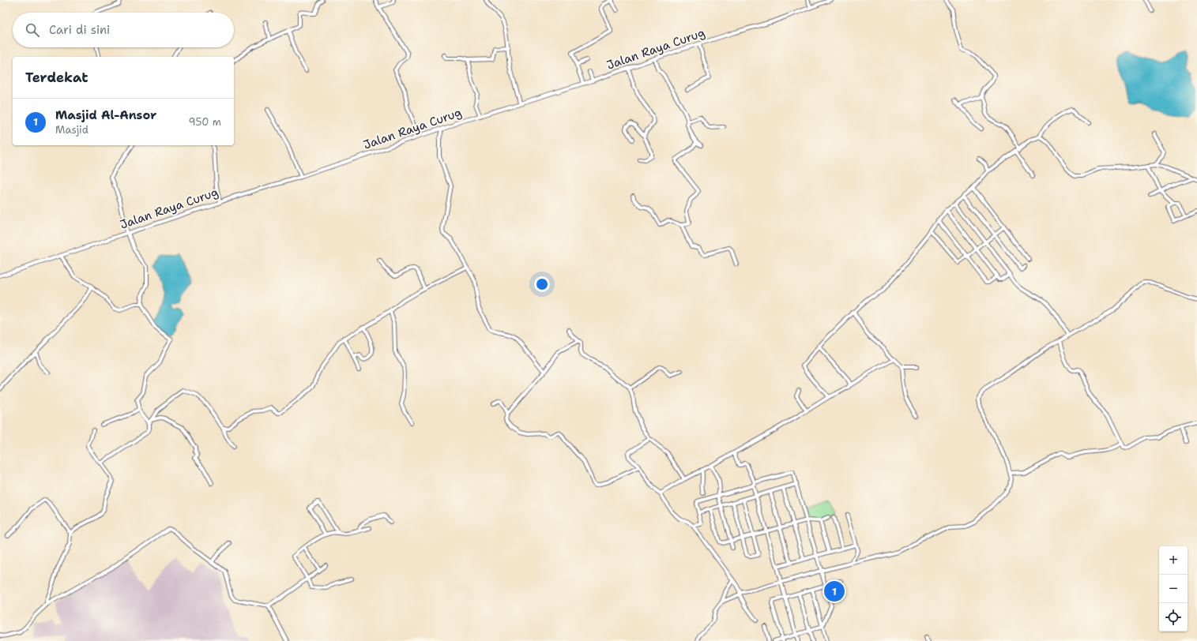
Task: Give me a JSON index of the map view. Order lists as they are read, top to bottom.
{
  "streets": {
    "street": ["Jalan Raya Curug"]
  },
  "page": {
    "search": "Cari di sini",
    "heading": "Terdekat",
    "list": [
      {
        "mark": "1",
        "name": "Masjid Al-Ansor",
        "note": "Masjid",
        "value": "950 m"
      }
    ],
    "map_buttons": ["+", "−"],
    "pins": "1"
  }
}
